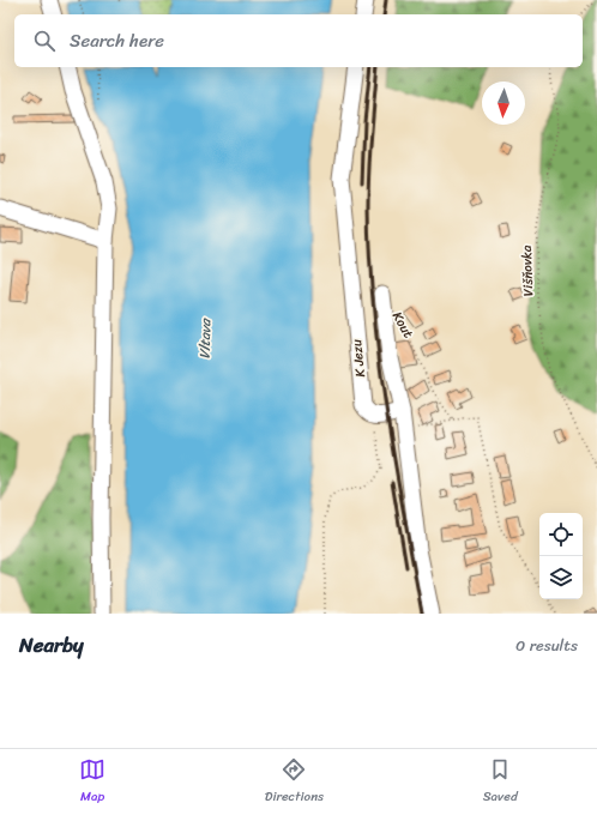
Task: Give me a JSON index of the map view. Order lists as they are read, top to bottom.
{
  "streets": {
    "street": ["Kout", "K Jezu"],
    "path": ["Višňovka"]
  },
  "water": ["Vltava"],
  "north": "bottom",
  "page": {
    "search": "Search here",
    "heading": ["Nearby", "0 results"],
    "nav": ["Map", "Directions", "Saved"]
  }
}
